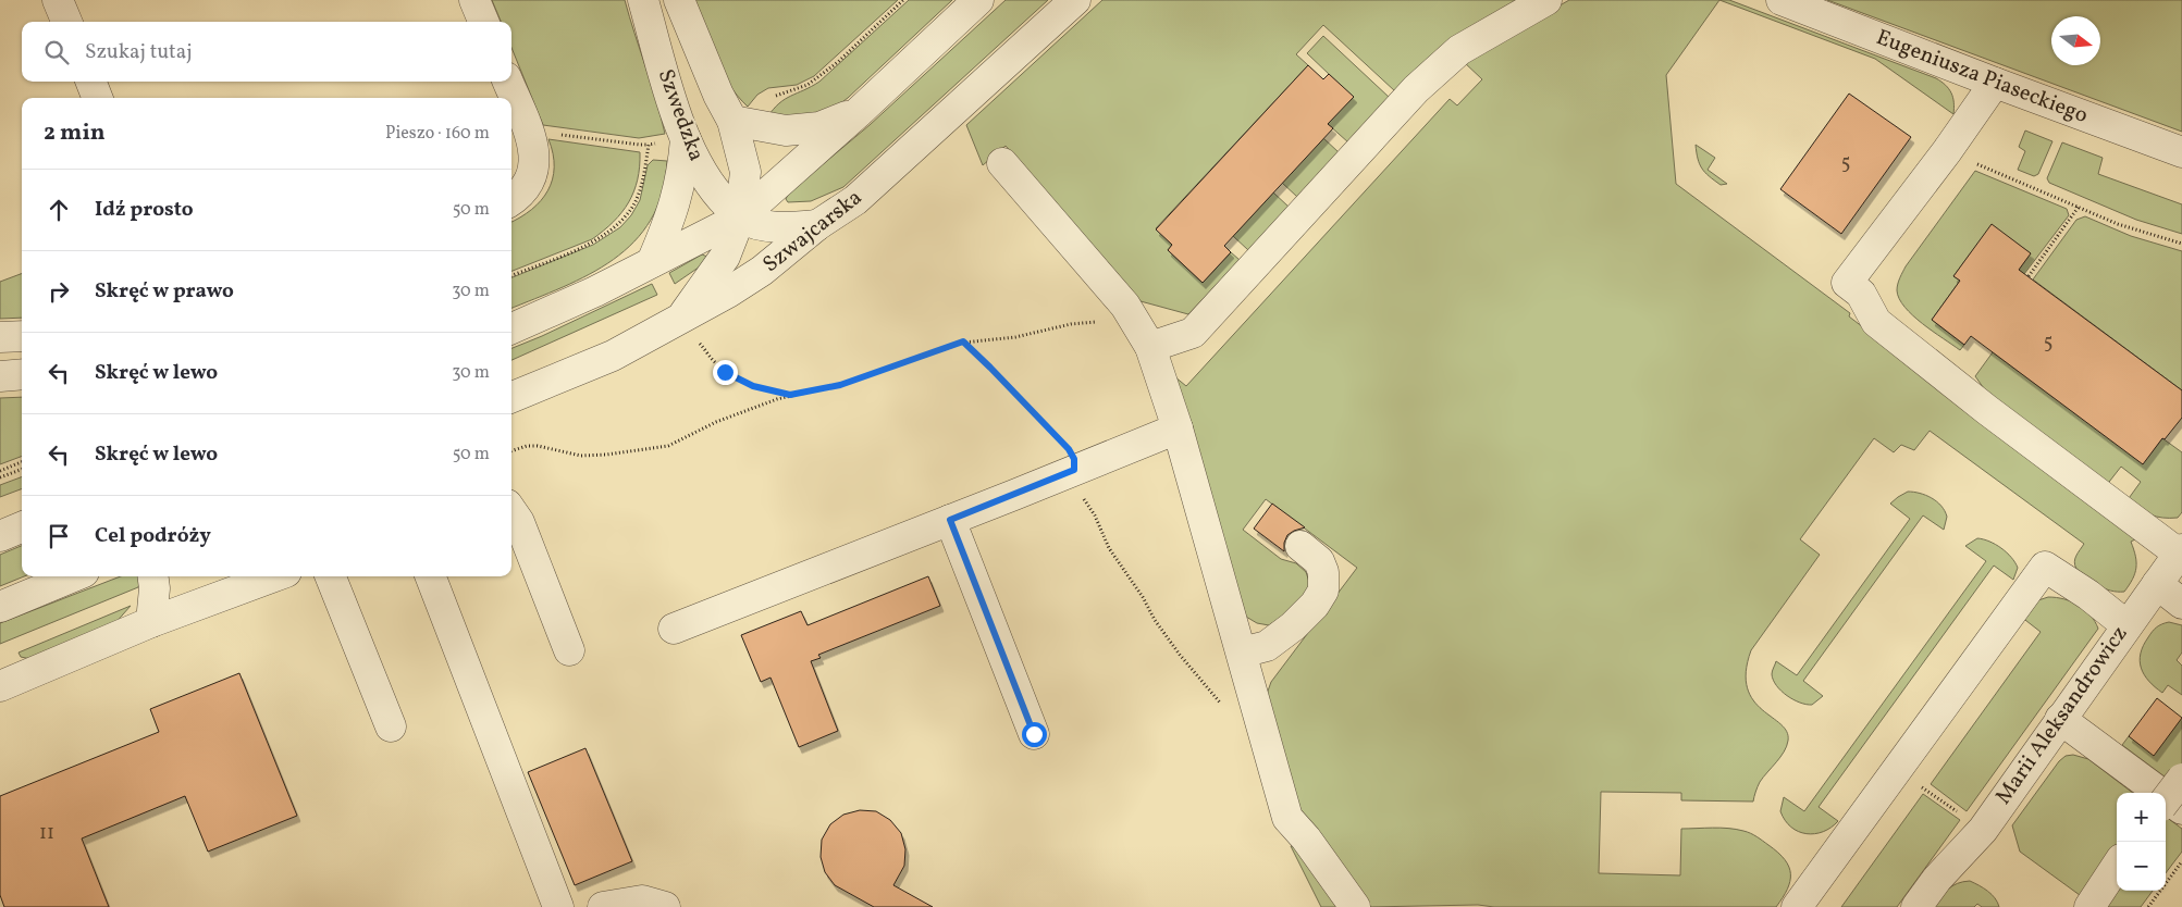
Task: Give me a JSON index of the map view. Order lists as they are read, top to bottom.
{
  "streets": {
    "street": [
      "Eugeniusza Piaseckiego",
      "Szwedzka",
      "Szwajcarska",
      "Marii Aleksandrowicz"
    ]
  },
  "crossings": [
    ["Szwedzka", "Szwajcarska"]
  ],
  "house_numbers": ["5", "5", "11"],
  "north": "right",
  "page": {
    "search": "Szukaj tutaj",
    "heading": ["2 min", "Pieszo · 160 m"],
    "list": [
      ["Idź prosto", "50 m"],
      ["Skręć w prawo", "30 m"],
      ["Skręć w lewo", "30 m"],
      ["Skręć w lewo", "50 m"],
      "Cel podróży"
    ],
    "map_buttons": ["+", "−"]
  }
}
